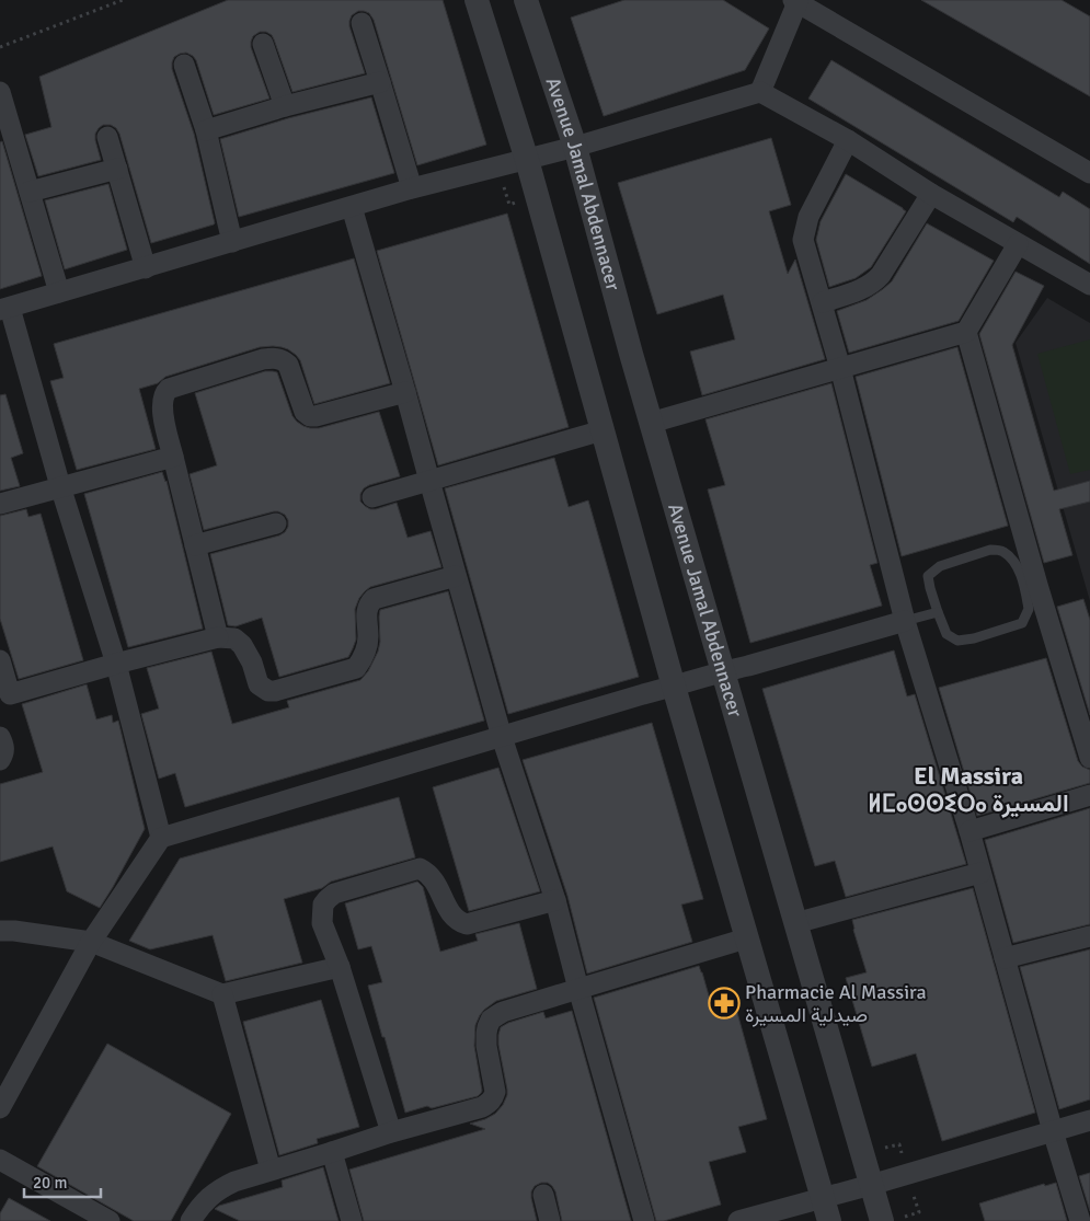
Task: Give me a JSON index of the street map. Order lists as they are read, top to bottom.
{
  "streets": {
    "street": ["Avenue Jamal Abdennacer"]
  },
  "districts": ["El Massira ⵍⵎⴰⵙⵙⵉⵔⴰ المسيرة"],
  "places": {
    "pharmacy": ["Pharmacie Al Massira صيدلية المسيرة"]
  },
  "scale_bar": "20 m"
}
